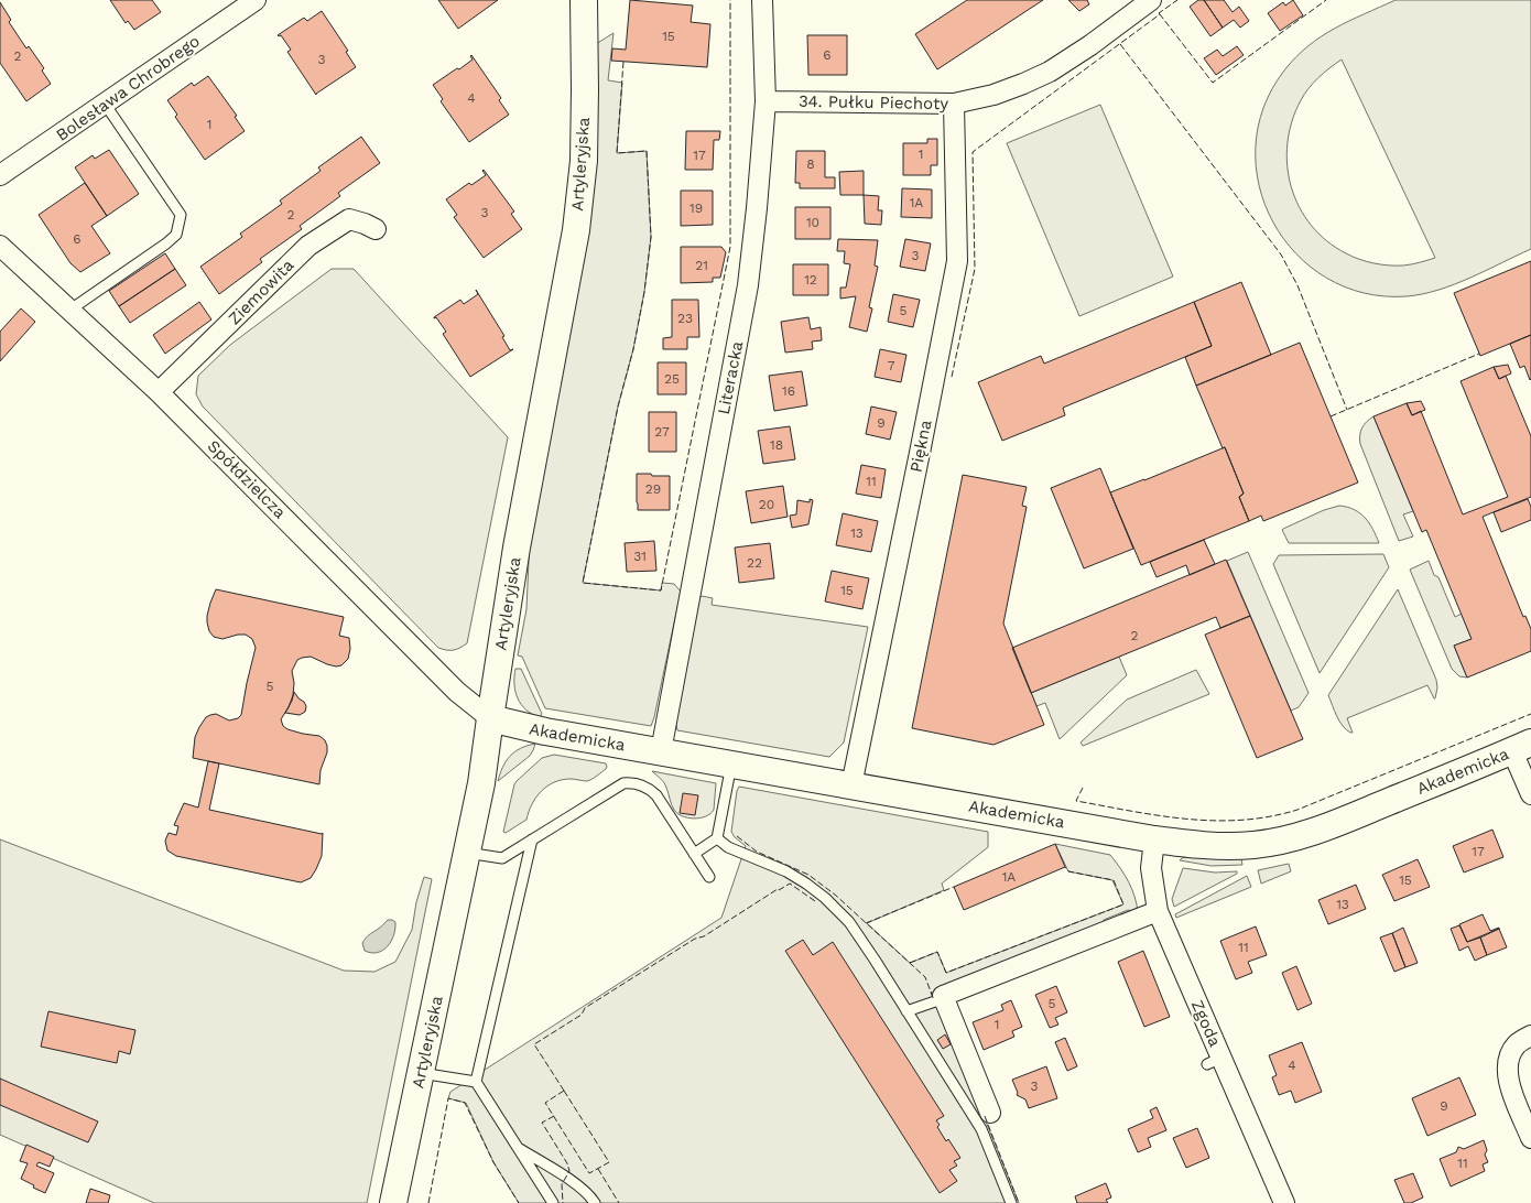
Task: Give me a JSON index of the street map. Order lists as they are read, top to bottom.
{
  "streets": {
    "street": [
      "Bolesława Chrobrego",
      "34. Pułku Piechoty",
      "Artyleryjska",
      "Ziemowita",
      "Literacka",
      "Piękna",
      "Spółdzielcza",
      "Akademicka",
      "Zgoda"
    ]
  },
  "crossings": [
    ["34. Pułku Piechoty", "Literacka"],
    ["34. Pułku Piechoty", "Piękna"],
    ["Artyleryjska", "Spółdzielcza"],
    ["Artyleryjska", "Akademicka"],
    ["Ziemowita", "Spółdzielcza"],
    ["Literacka", "Akademicka"],
    ["Piękna", "Akademicka"],
    ["Spółdzielcza", "Akademicka"],
    ["Akademicka", "Zgoda"]
  ],
  "house_numbers": [
    "15",
    "6",
    "2",
    "3",
    "4",
    "1",
    "1",
    "17",
    "8",
    "1A",
    "19",
    "3",
    "2",
    "10",
    "6",
    "3",
    "21",
    "12",
    "5",
    "23",
    "7",
    "25",
    "16",
    "9",
    "27",
    "18",
    "11",
    "29",
    "20",
    "13",
    "31",
    "22",
    "15",
    "2",
    "5",
    "17",
    "1A",
    "15",
    "13",
    "11",
    "5",
    "1",
    "4",
    "3",
    "9",
    "11"
  ]
}
